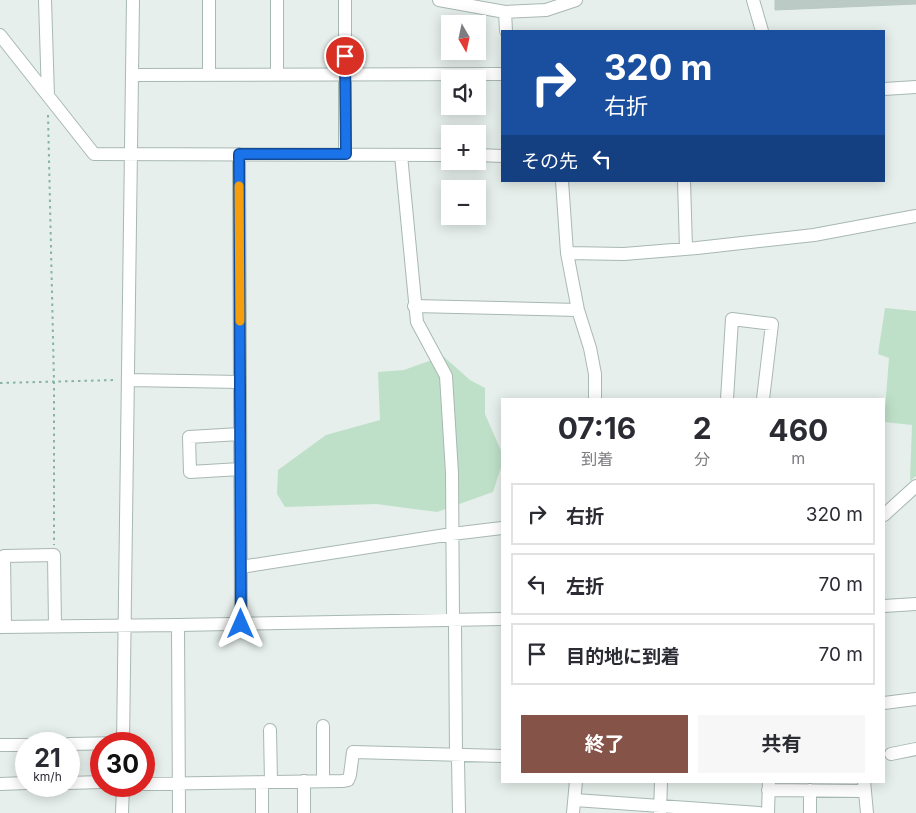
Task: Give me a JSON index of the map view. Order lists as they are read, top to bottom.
{
  "north": "bottom",
  "page": {
    "map_buttons": ["+", "−"],
    "turn": ["320 m", "右折"],
    "then": "その先",
    "eta": [
      "07:16",
      "到着",
      "2",
      "分",
      "460",
      "m"
    ],
    "list": [
      {
        "name": "右折",
        "value": "320 m"
      },
      {
        "name": "左折",
        "value": "70 m"
      },
      {
        "name": "目的地に到着",
        "value": "70 m"
      }
    ],
    "buttons": ["終了", "共有"],
    "speed": "21 km/h",
    "limit": "30"
  }
}
